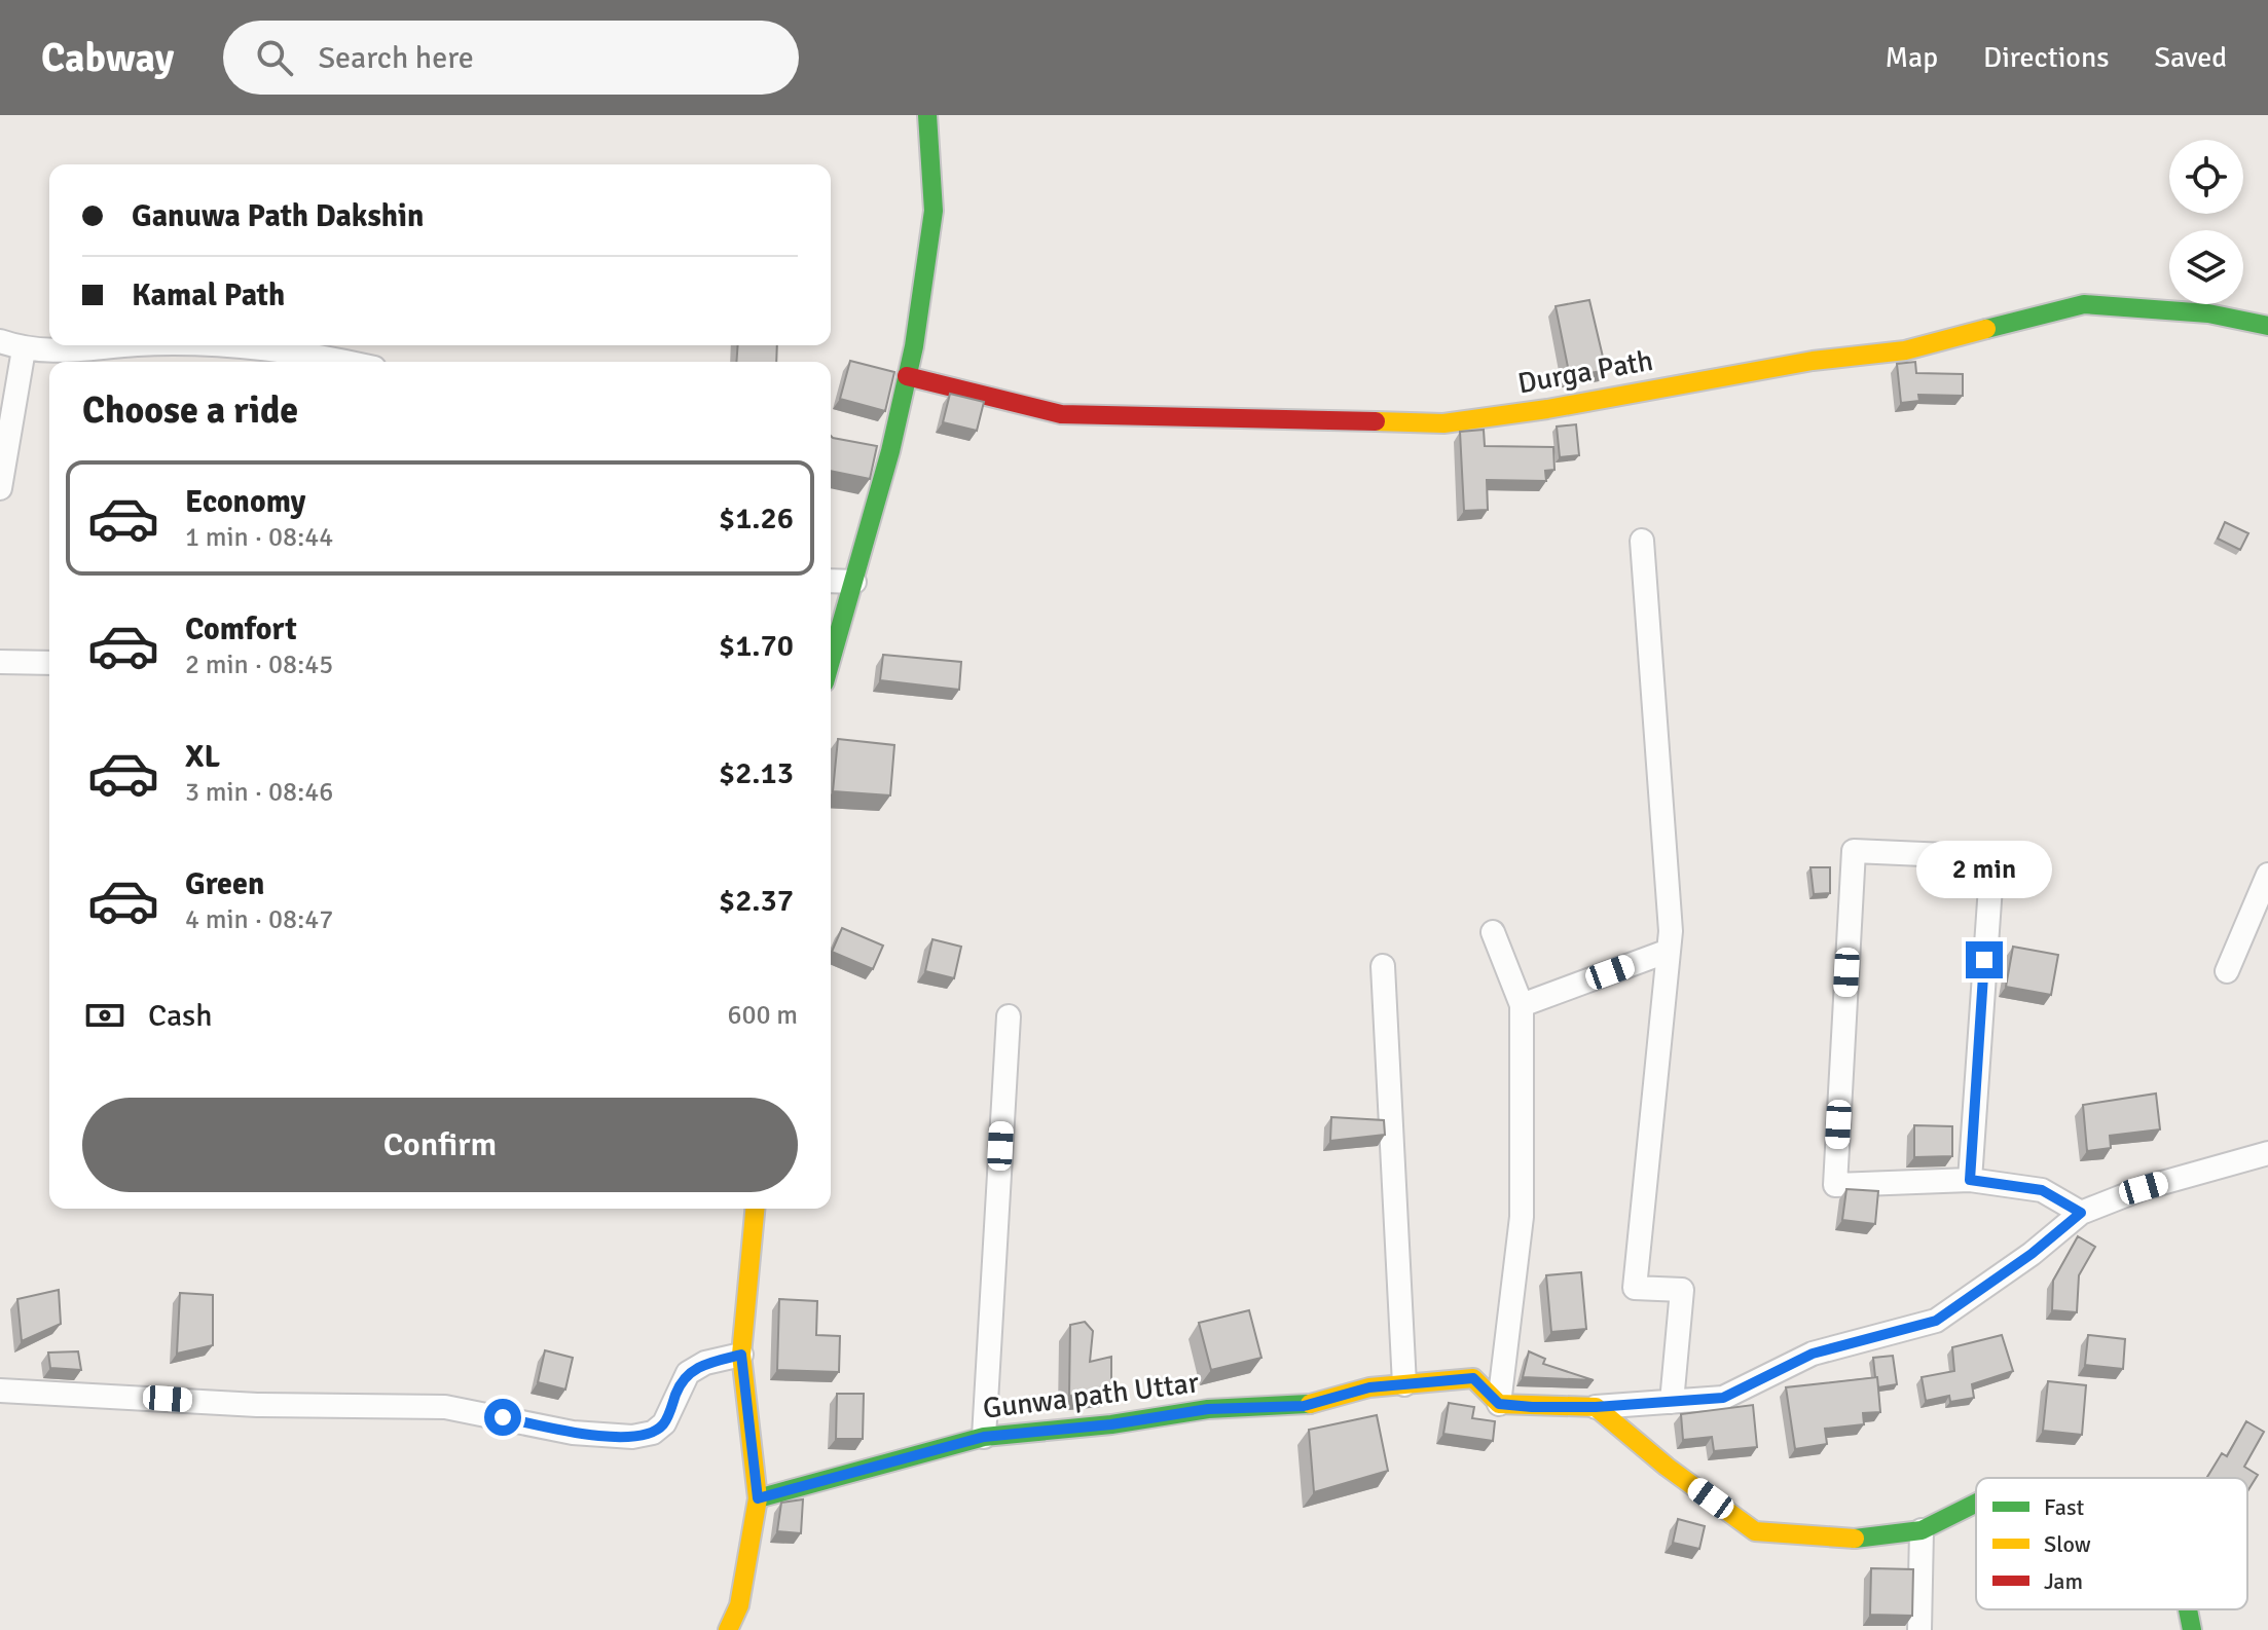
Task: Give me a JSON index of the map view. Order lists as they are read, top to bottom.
{
  "streets": {
    "street": ["Durga Path", "Gunwa path Uttar"]
  },
  "legend": ["Fast", "Slow", "Jam"],
  "page": {
    "header": "Cabway",
    "search": "Search here",
    "nav": ["Map", "Directions", "Saved"],
    "banner": ["Ganuwa Path Dakshin", "Kamal Path"],
    "heading": "Choose a ride",
    "list": [
      {
        "name": "Economy",
        "note": "1 min · 08:44",
        "value": "$1.26"
      },
      {
        "name": "Comfort",
        "note": "2 min · 08:45",
        "value": "$1.70"
      },
      {
        "name": "XL",
        "note": "3 min · 08:46",
        "value": "$2.13"
      },
      {
        "name": "Green",
        "note": "4 min · 08:47",
        "value": "$2.37"
      }
    ],
    "bubble": "2 min",
    "pay": ["Cash", "600 m"],
    "buttons": "Confirm"
  }
}
